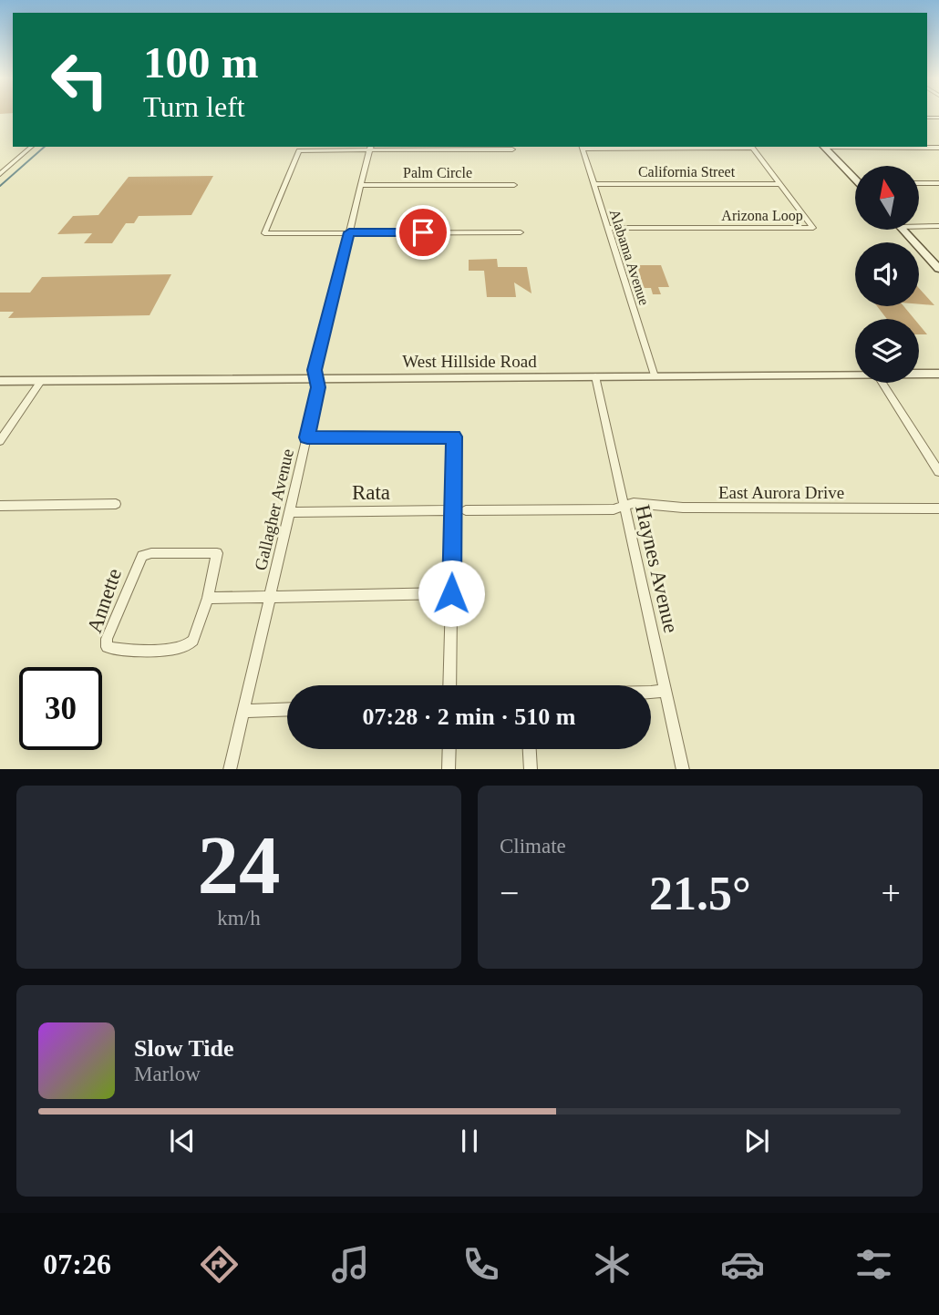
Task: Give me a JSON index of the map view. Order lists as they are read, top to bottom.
{
  "streets": {
    "street": [
      "California Street",
      "Palm Circle",
      "Arizona Loop",
      "Alabama Avenue",
      "West Hillside Road",
      "Rata",
      "East Aurora Drive",
      "Gallagher Avenue",
      "Haynes Avenue",
      "Annette"
    ]
  },
  "crossings": [
    ["California Street", "Arizona Loop"],
    ["California Street", "Alabama Avenue"],
    ["Palm Circle", "Gallagher Avenue"],
    ["Arizona Loop", "Alabama Avenue"],
    ["Alabama Avenue", "West Hillside Road"],
    ["West Hillside Road", "Gallagher Avenue"],
    ["West Hillside Road", "Haynes Avenue"],
    ["Rata", "Gallagher Avenue"],
    ["East Aurora Drive", "Haynes Avenue"]
  ],
  "north": "top",
  "page": {
    "turn": ["100 m", "Turn left"],
    "limit": "30",
    "trip": "07:28 · 2 min · 510 m",
    "tile": [
      ["24", "km/h"],
      "Climate"
    ],
    "heat": ["−", "21.5°", "+"],
    "song": ["Slow Tide", "Marlow"],
    "tabs": "07:26"
  }
}
